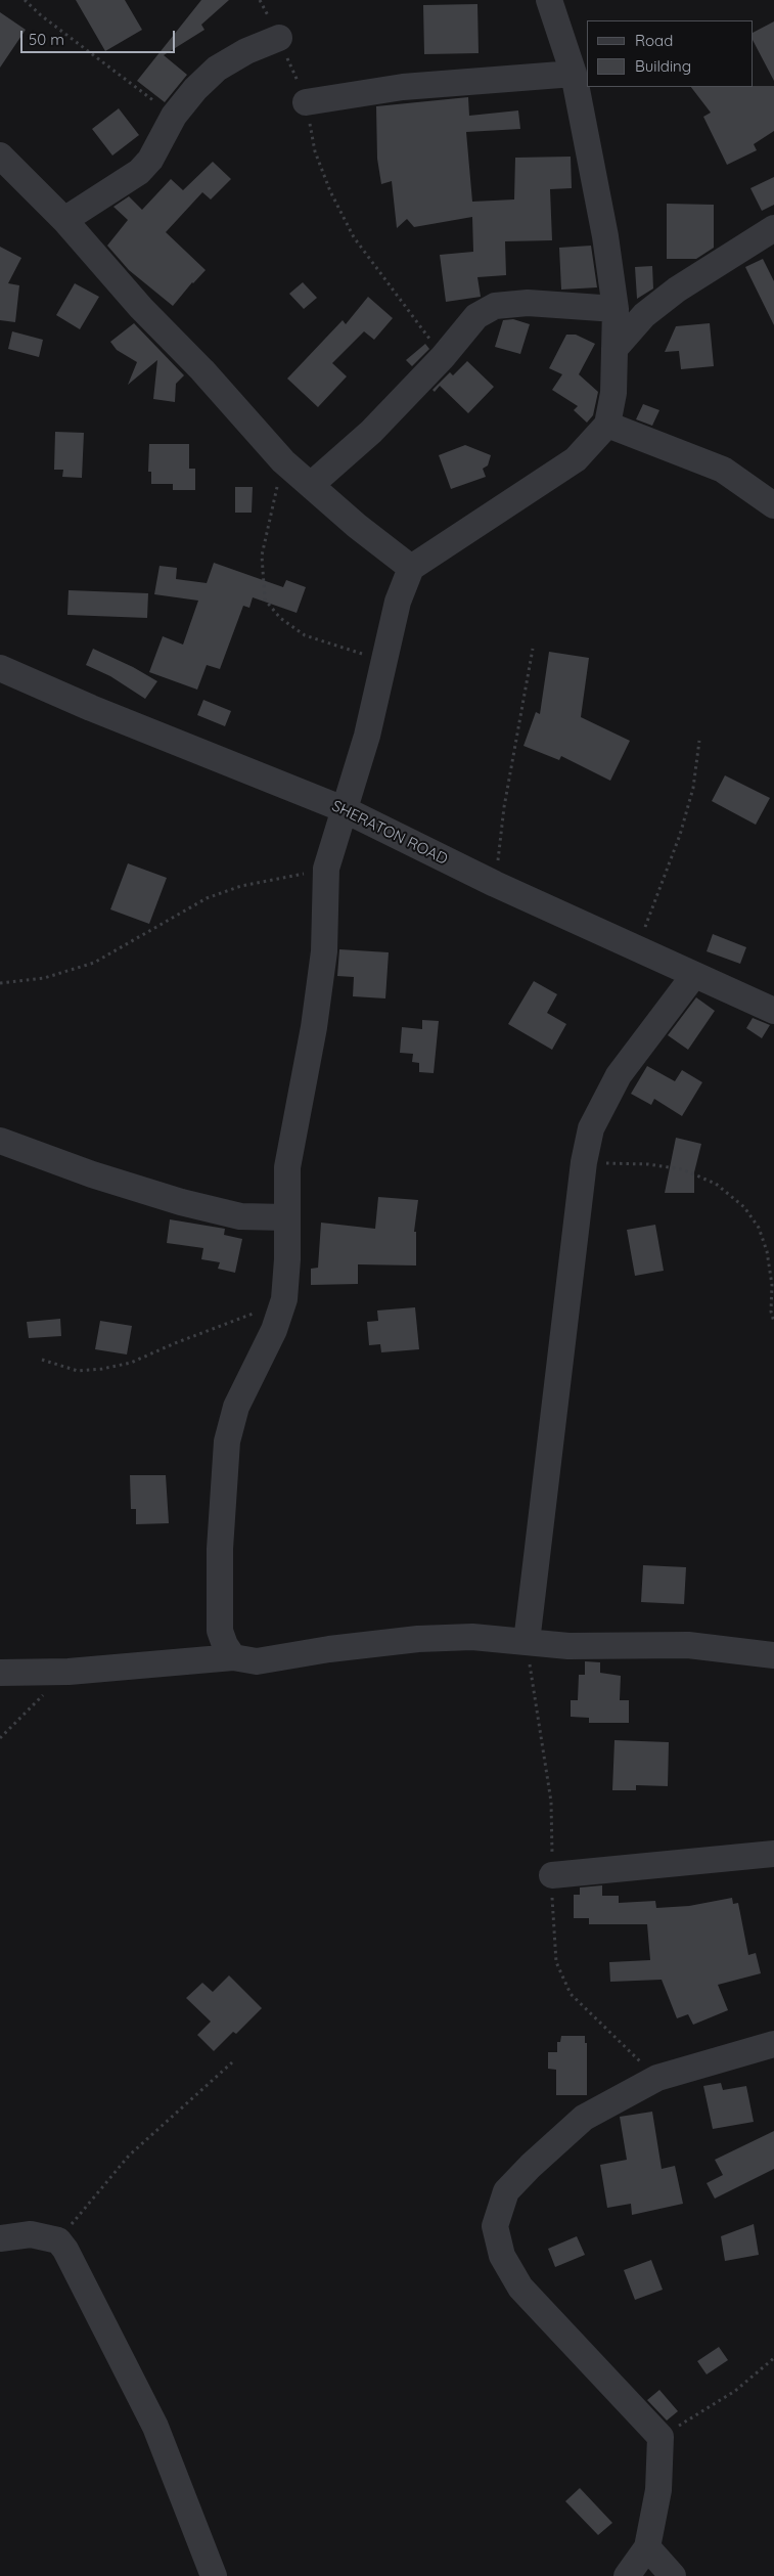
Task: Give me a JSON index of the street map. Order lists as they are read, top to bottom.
{
  "streets": {
    "street": ["SHERATON ROAD"]
  },
  "legend": ["Road", "Building"],
  "scale_bar": "50 m"
}
